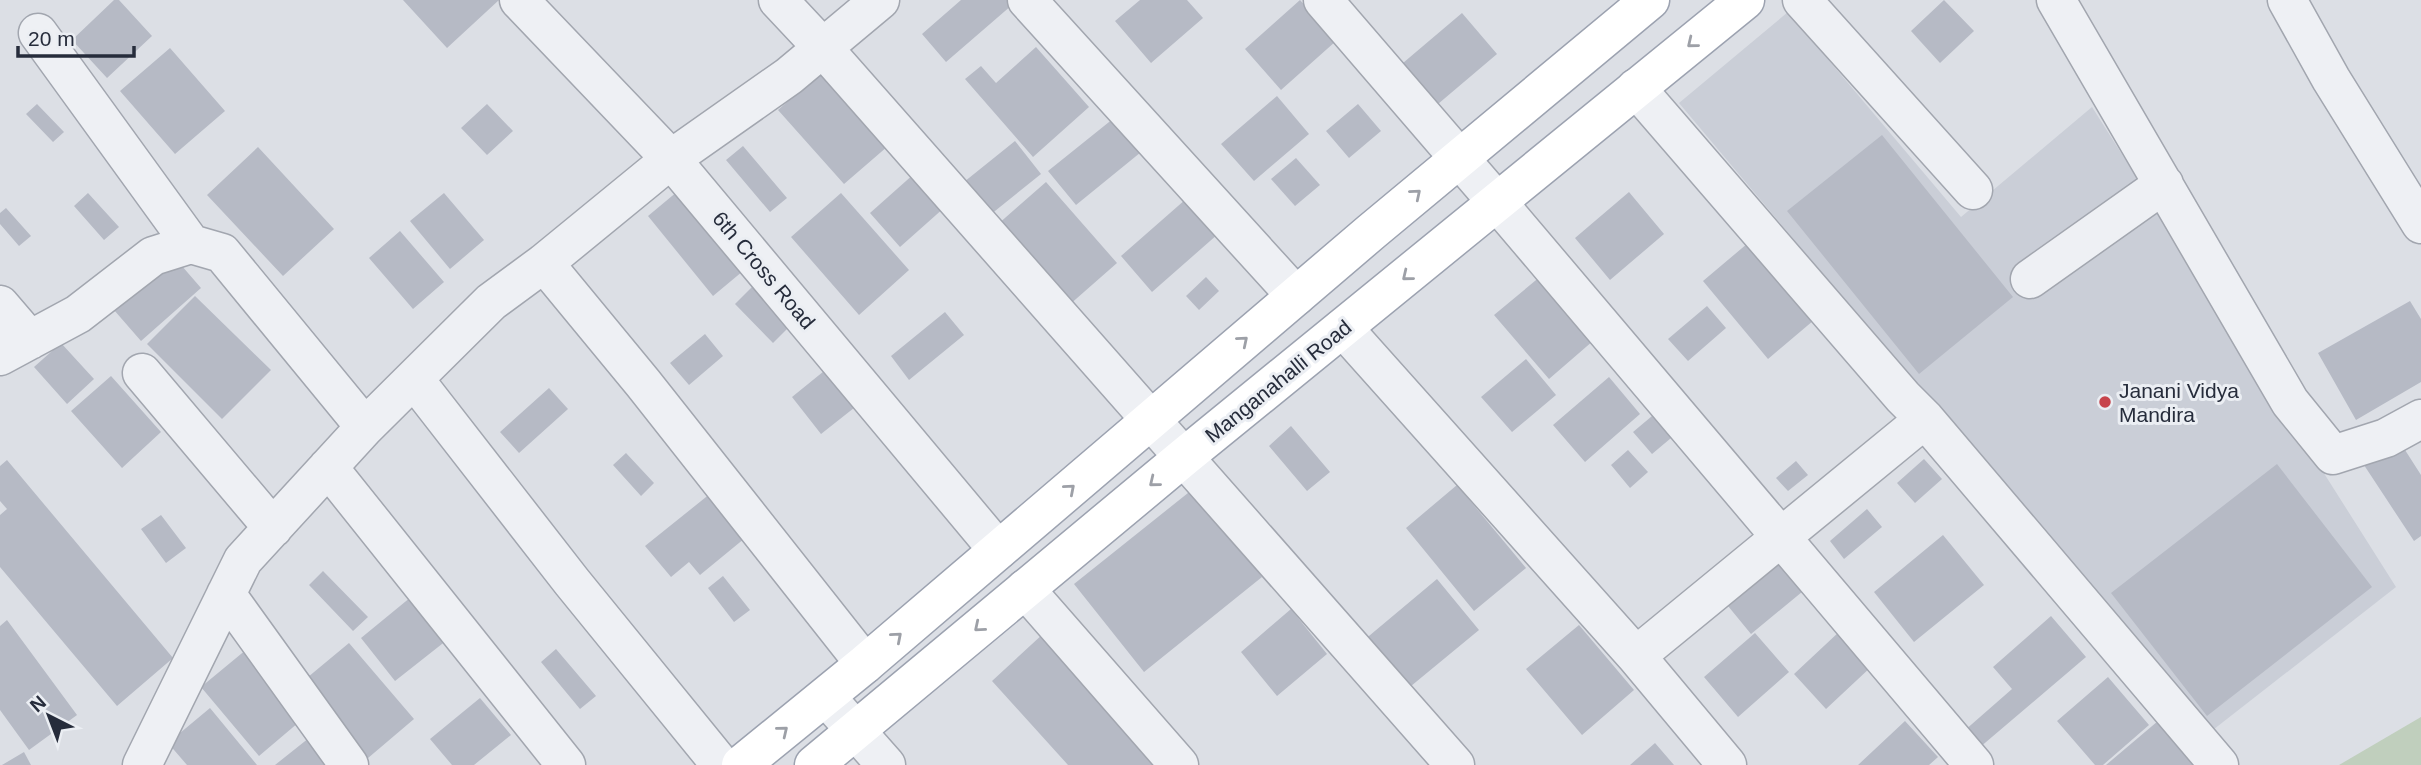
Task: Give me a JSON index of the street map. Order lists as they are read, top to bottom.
{
  "streets": {
    "main road": ["Manganahalli Road"],
    "street": ["6th Cross Road"]
  },
  "places": ["Janani Vidya Mandira"],
  "scale_bar": "20 m",
  "north": "top left"
}
